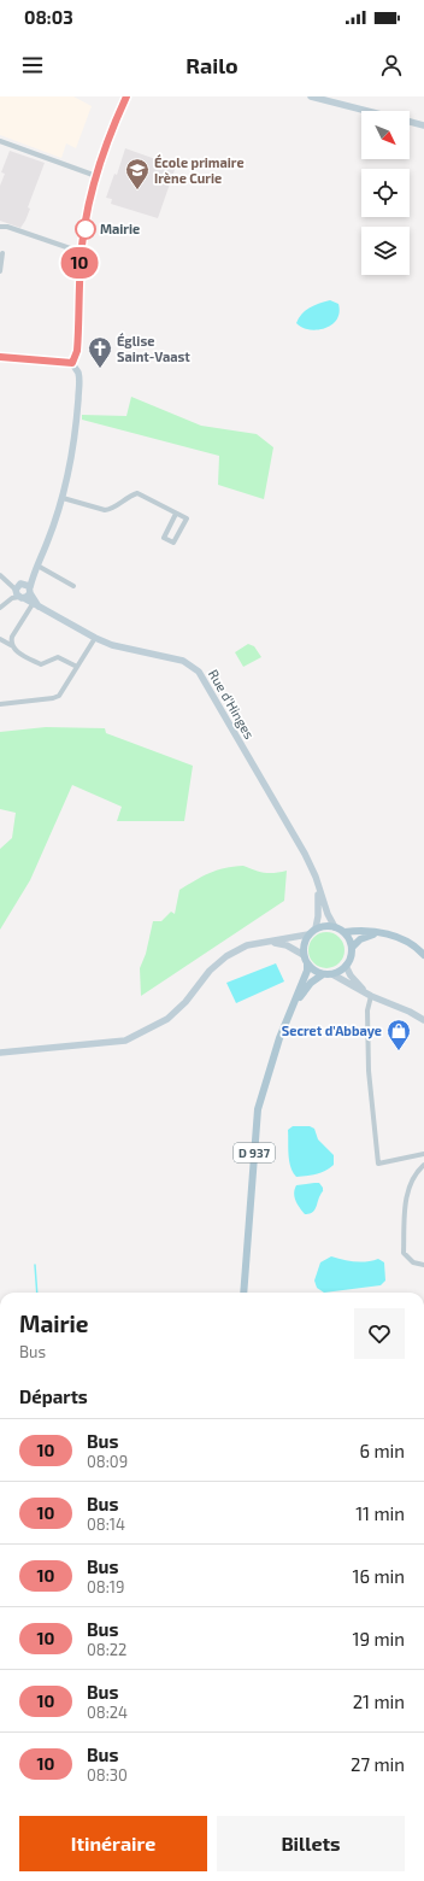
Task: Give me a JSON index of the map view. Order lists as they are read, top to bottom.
{
  "streets": {
    "main road": ["D 937"],
    "street": ["Rue d'Hinges"]
  },
  "crossings": [
    ["Rue d'Hinges", "D 937"]
  ],
  "places": {
    "school or university": ["École primaire Irène Curie"],
    "other": ["Mairie"],
    "church": ["Église Saint-Vaast"],
    "shop": ["Secret d'Abbaye"]
  },
  "lines": ["bus line 10"],
  "north": "bottom right",
  "page": {
    "status": "08:03",
    "header": "Railo",
    "on_map": "10",
    "heading": [
      ["Mairie", "Bus"],
      "Départs"
    ],
    "list": [
      {
        "mark": "10",
        "name": "Bus",
        "note": "08:09",
        "value": "6 min"
      },
      {
        "mark": "10",
        "name": "Bus",
        "note": "08:14",
        "value": "11 min"
      },
      {
        "mark": "10",
        "name": "Bus",
        "note": "08:19",
        "value": "16 min"
      },
      {
        "mark": "10",
        "name": "Bus",
        "note": "08:22",
        "value": "19 min"
      },
      {
        "mark": "10",
        "name": "Bus",
        "note": "08:24",
        "value": "21 min"
      },
      {
        "mark": "10",
        "name": "Bus",
        "note": "08:30",
        "value": "27 min"
      }
    ],
    "buttons": ["Itinéraire", "Billets"]
  }
}
